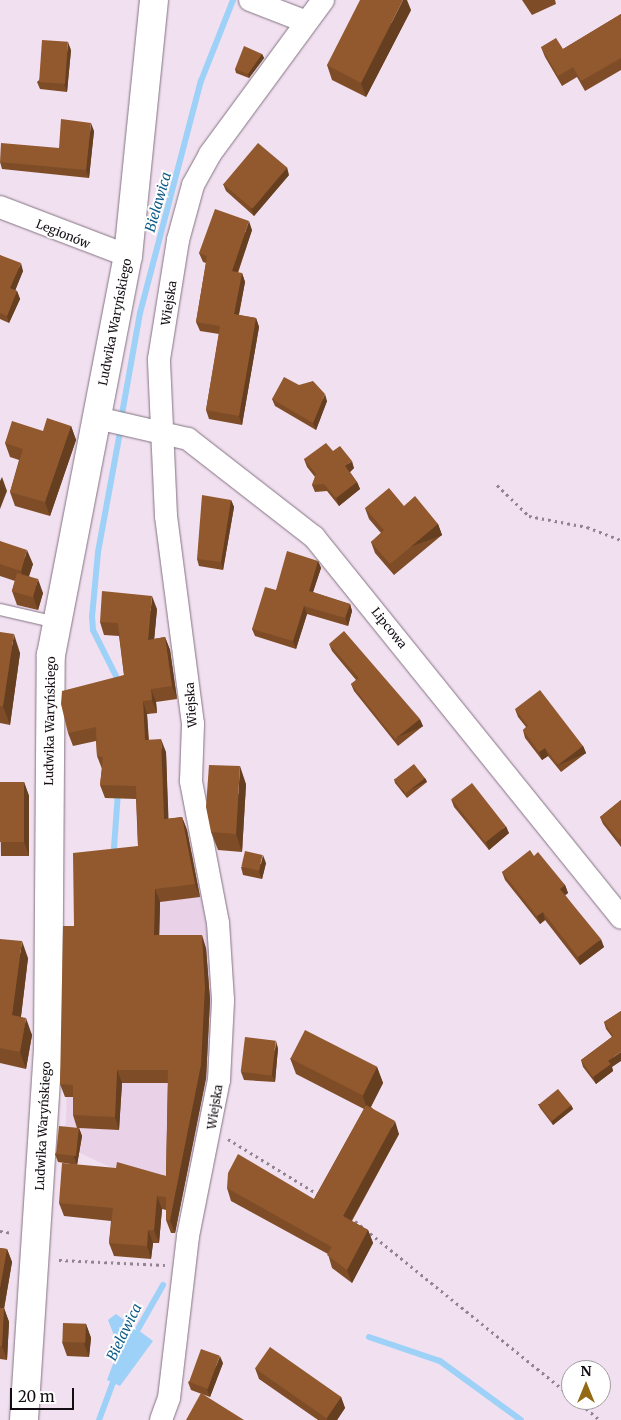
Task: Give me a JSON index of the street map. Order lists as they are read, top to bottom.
{
  "streets": {
    "main road": ["Ludwika Waryńskiego"],
    "street": ["Legionów", "Wiejska", "Lipcowa"]
  },
  "crossings": [
    ["Legionów", "Ludwika Waryńskiego"],
    ["Wiejska", "Lipcowa"],
    ["Ludwika Waryńskiego", "Lipcowa"]
  ],
  "water": ["Bielawica"],
  "scale_bar": "20 m",
  "north": "top"
}
